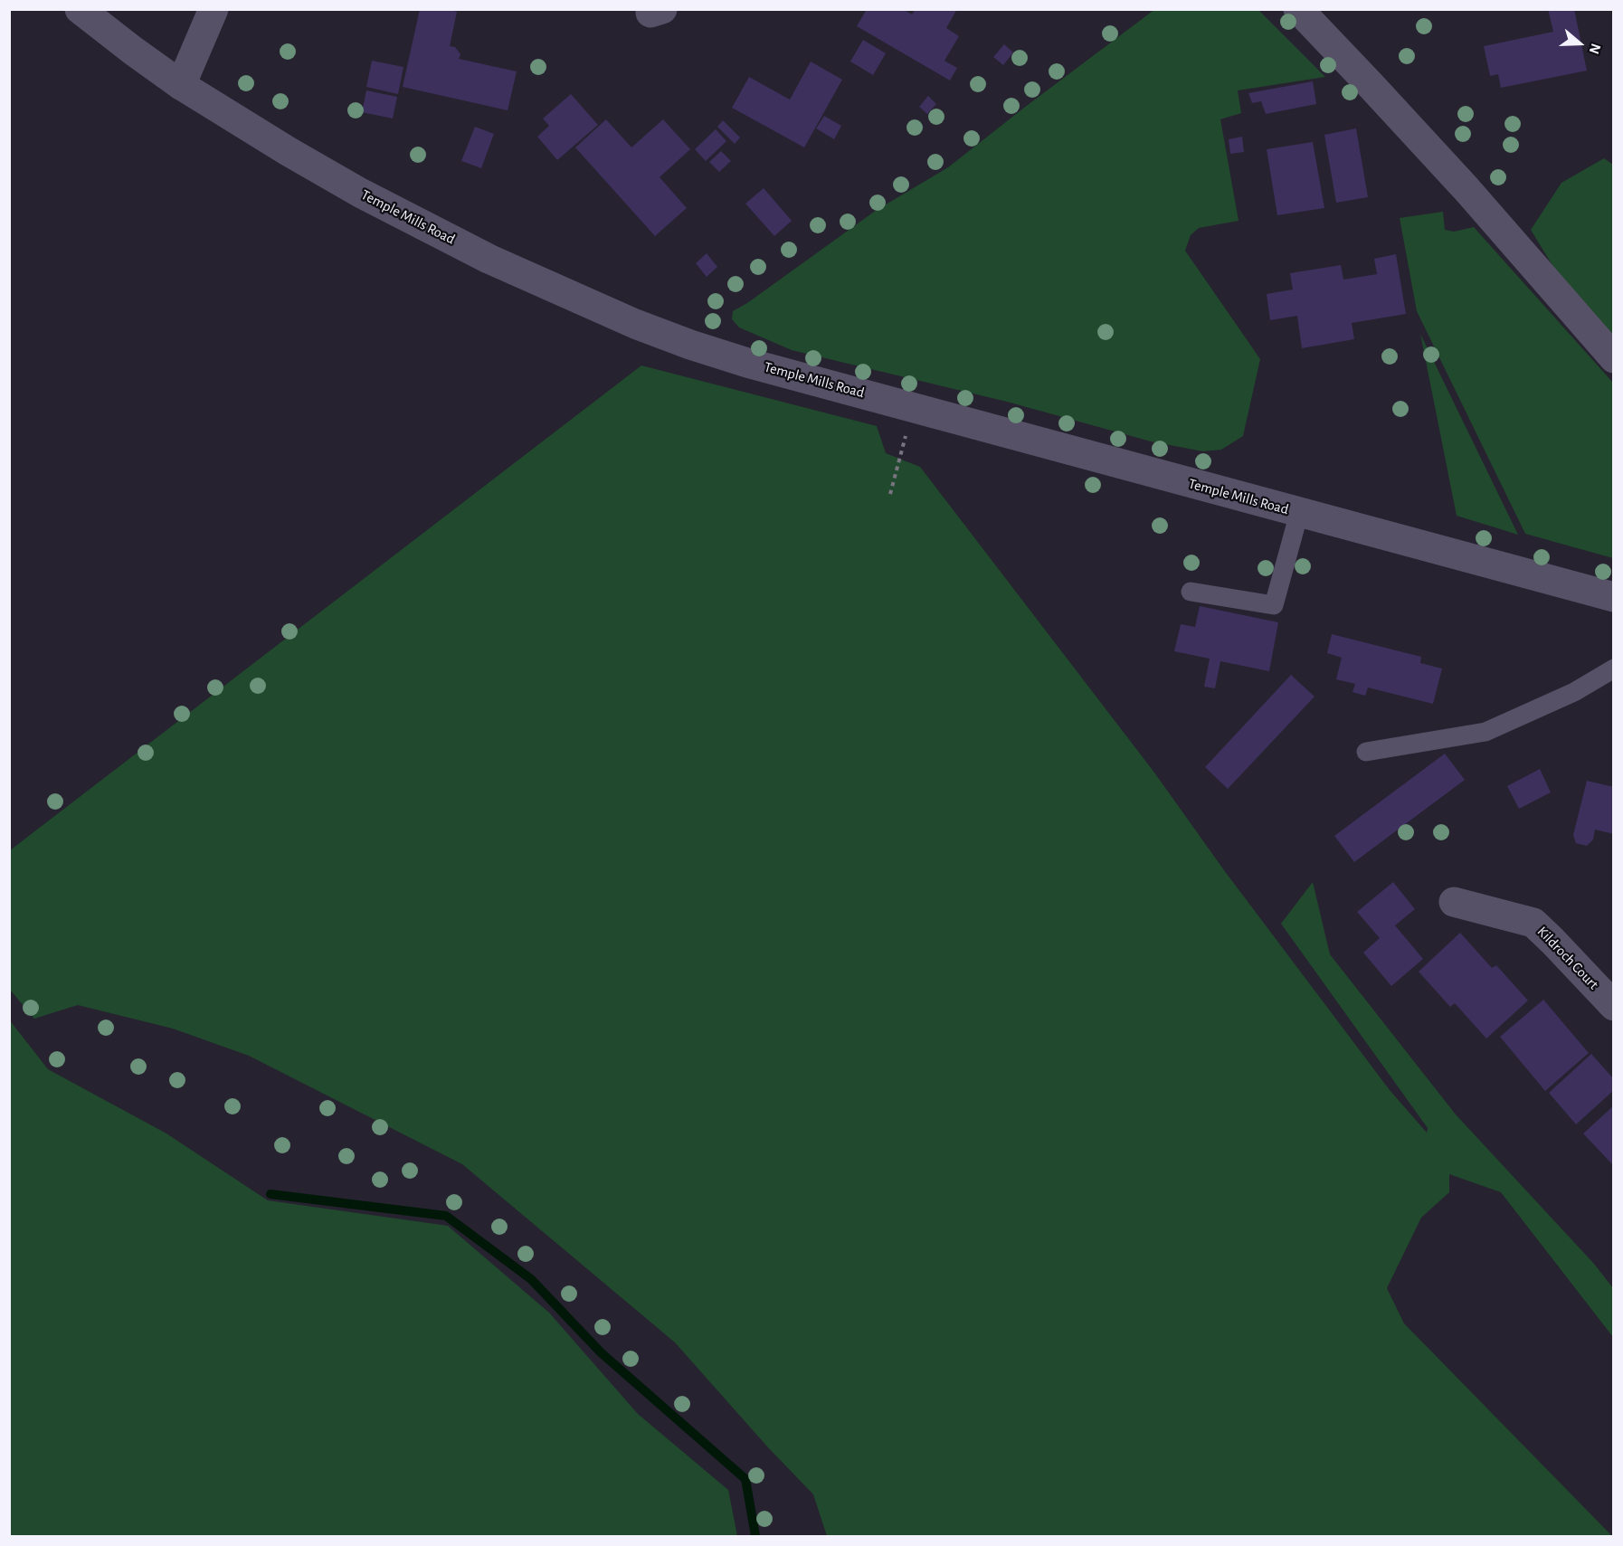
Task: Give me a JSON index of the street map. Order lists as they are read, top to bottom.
{
  "streets": {
    "street": ["Temple Mills Road", "Kildroch Court"]
  },
  "north": "right"
}
